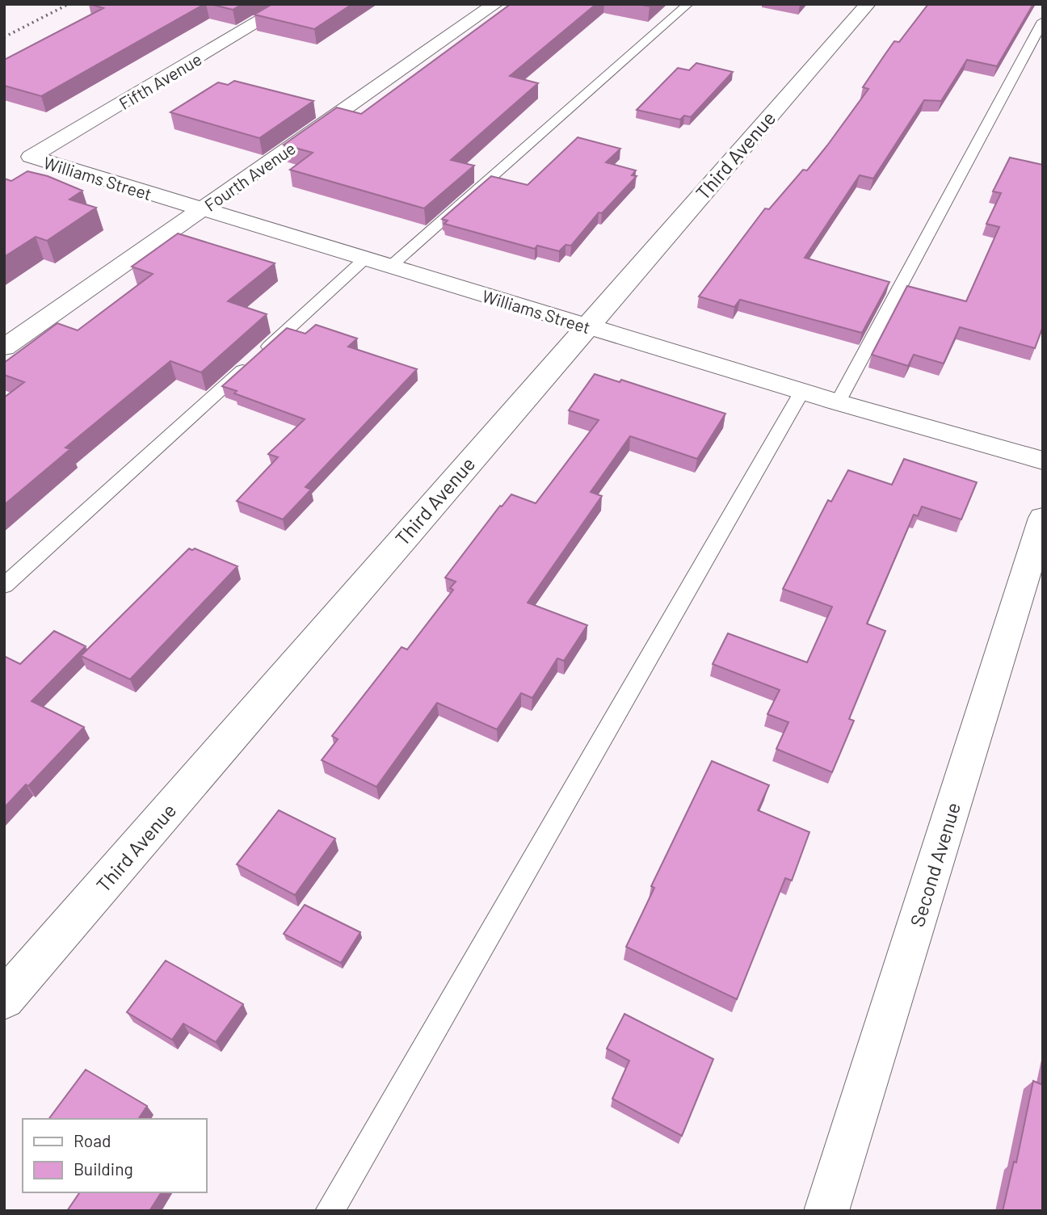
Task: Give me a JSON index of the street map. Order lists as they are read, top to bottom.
{
  "streets": {
    "street": [
      "Fifth Avenue",
      "Third Avenue",
      "Fourth Avenue",
      "Williams Street",
      "Second Avenue"
    ]
  },
  "crossings": [
    ["Fifth Avenue", "Williams Street"],
    ["Third Avenue", "Williams Street"],
    ["Fourth Avenue", "Williams Street"]
  ],
  "legend": ["Road", "Building"]
}
